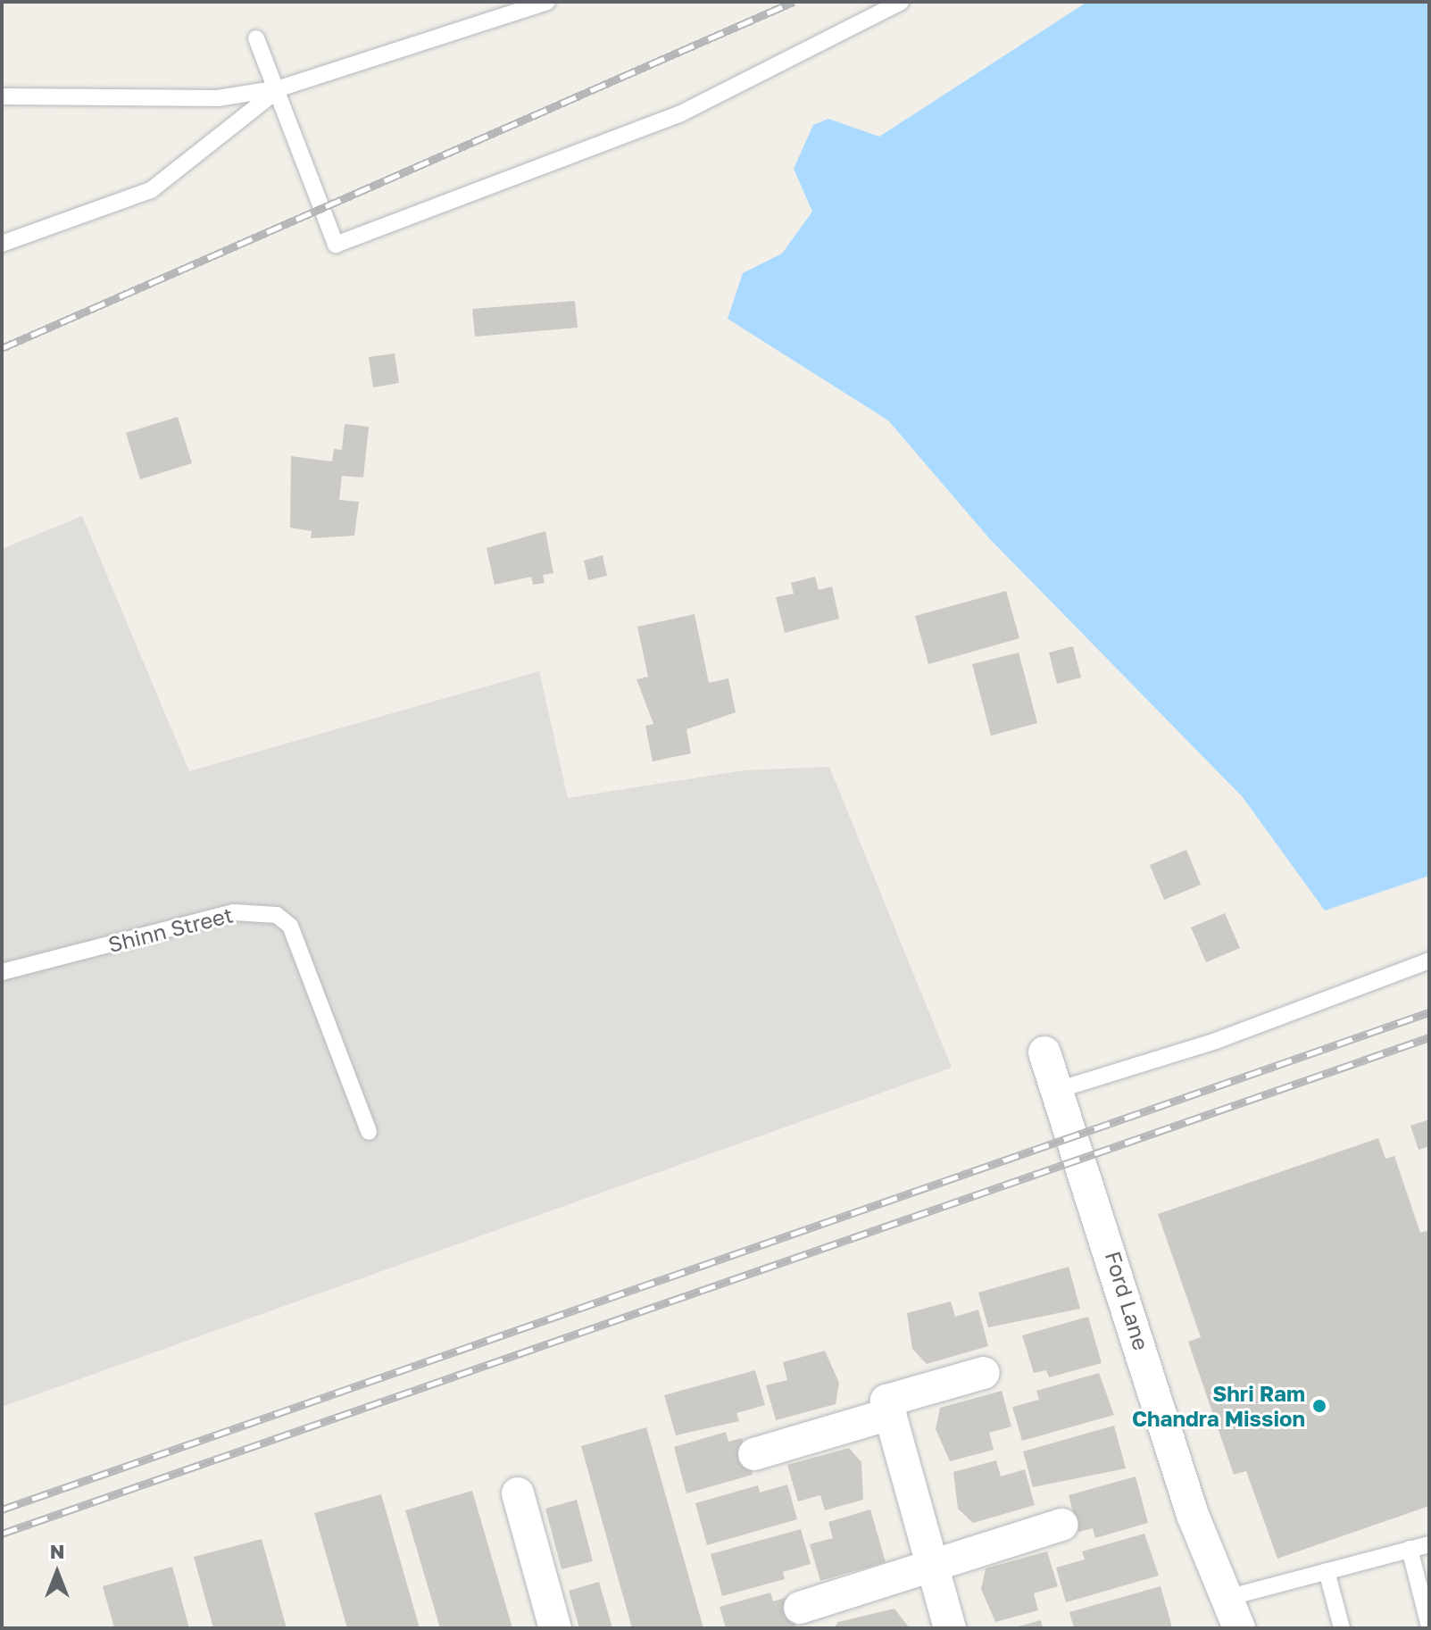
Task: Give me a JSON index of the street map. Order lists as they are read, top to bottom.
{
  "streets": {
    "street": ["Ford Lane"],
    "lane": ["Shinn Street"]
  },
  "places": ["Shri Ram Chandra Mission"],
  "north": "top"
}
